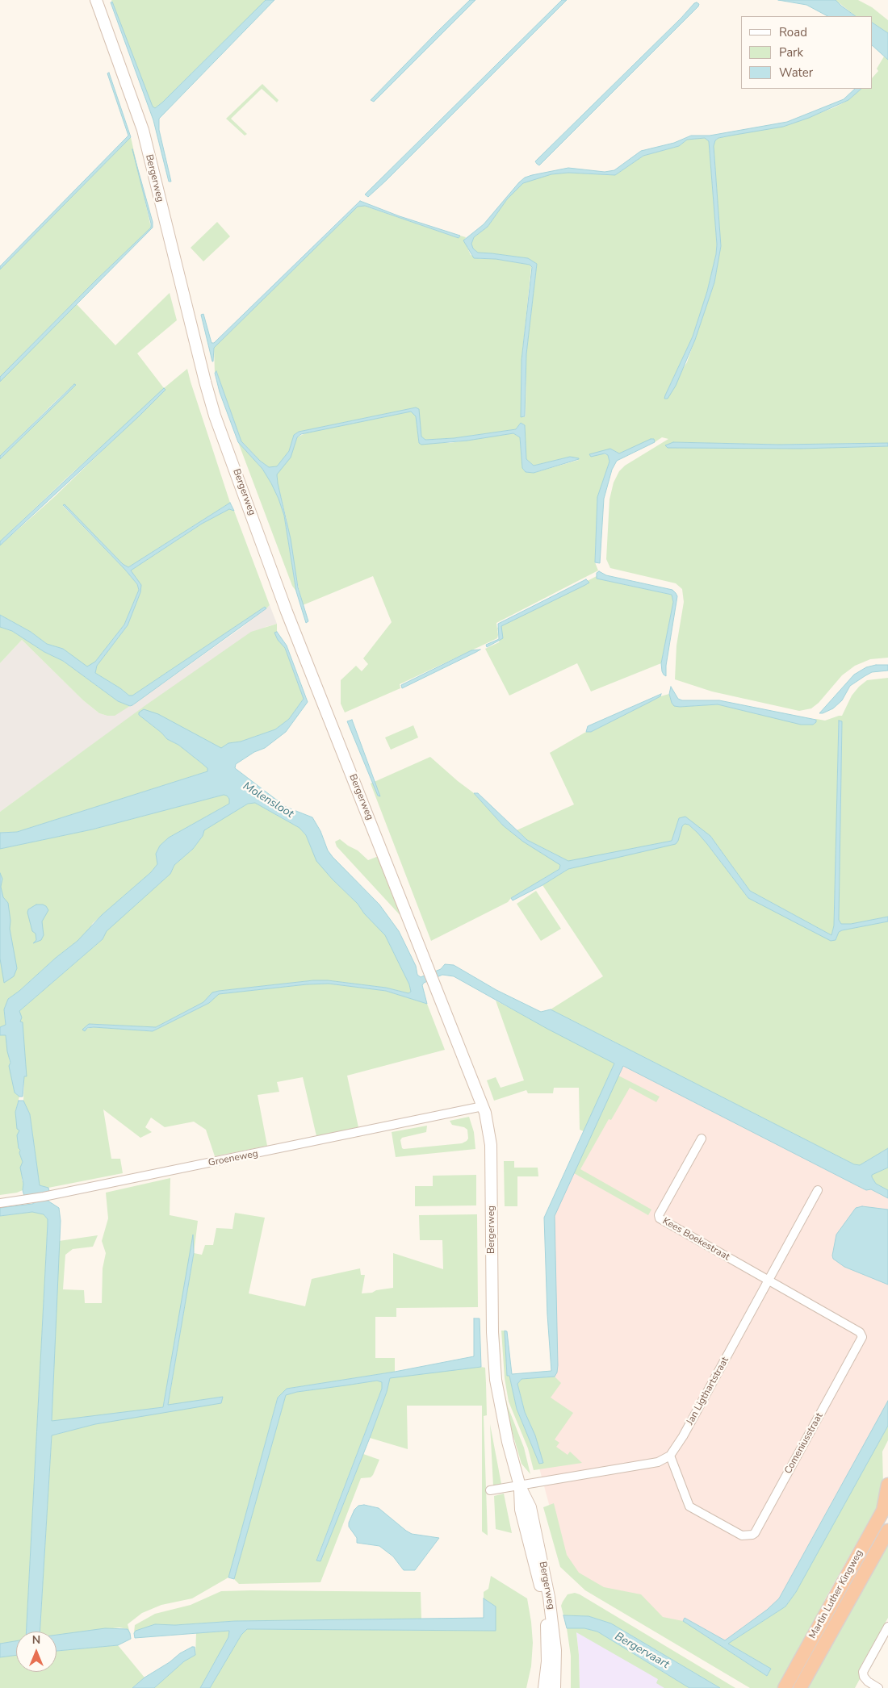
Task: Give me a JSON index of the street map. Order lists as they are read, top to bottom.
{
  "streets": {
    "highway": ["Martin Luther Kingweg"],
    "main road": ["Bergerweg"],
    "street": [
      "Groeneweg",
      "Kees Boekestraat",
      "Jan Ligthartstraat",
      "Comeniusstraat"
    ]
  },
  "crossings": [
    ["Bergerweg", "Groeneweg"],
    ["Kees Boekestraat", "Jan Ligthartstraat"],
    ["Kees Boekestraat", "Comeniusstraat"],
    ["Jan Ligthartstraat", "Comeniusstraat"]
  ],
  "water": ["Molensloot", "Bergervaart"],
  "legend": ["Road", "Park", "Water"],
  "north": "top"
}
